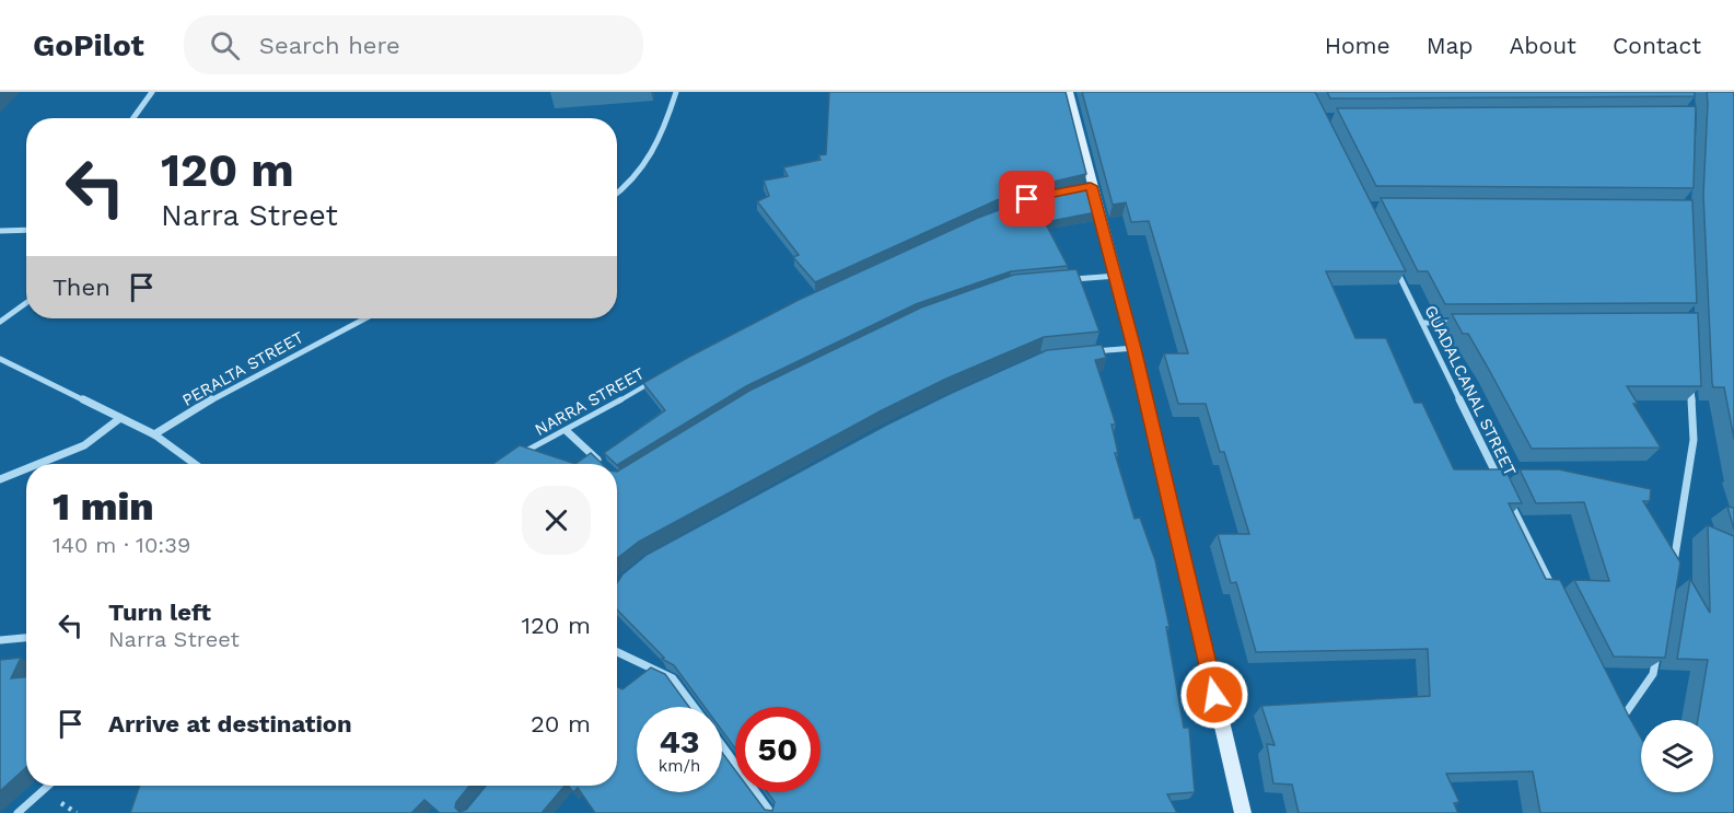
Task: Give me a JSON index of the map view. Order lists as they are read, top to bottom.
{
  "streets": {
    "street": ["PERALTA STREET", "GUADALCANAL STREET"],
    "lane": ["NARRA STREET"]
  },
  "page": {
    "header": "GoPilot",
    "search": "Search here",
    "nav": [
      "Home",
      "Map",
      "About",
      "Contact"
    ],
    "turn": ["120 m", "Narra Street"],
    "then": "Then",
    "heading": ["1 min", "140 m · 10:39"],
    "list": [
      {
        "name": "Turn left",
        "note": "Narra Street",
        "value": "120 m"
      },
      {
        "name": "Arrive at destination",
        "value": "20 m"
      }
    ],
    "speed": "43 km/h",
    "limit": "50"
  }
}
